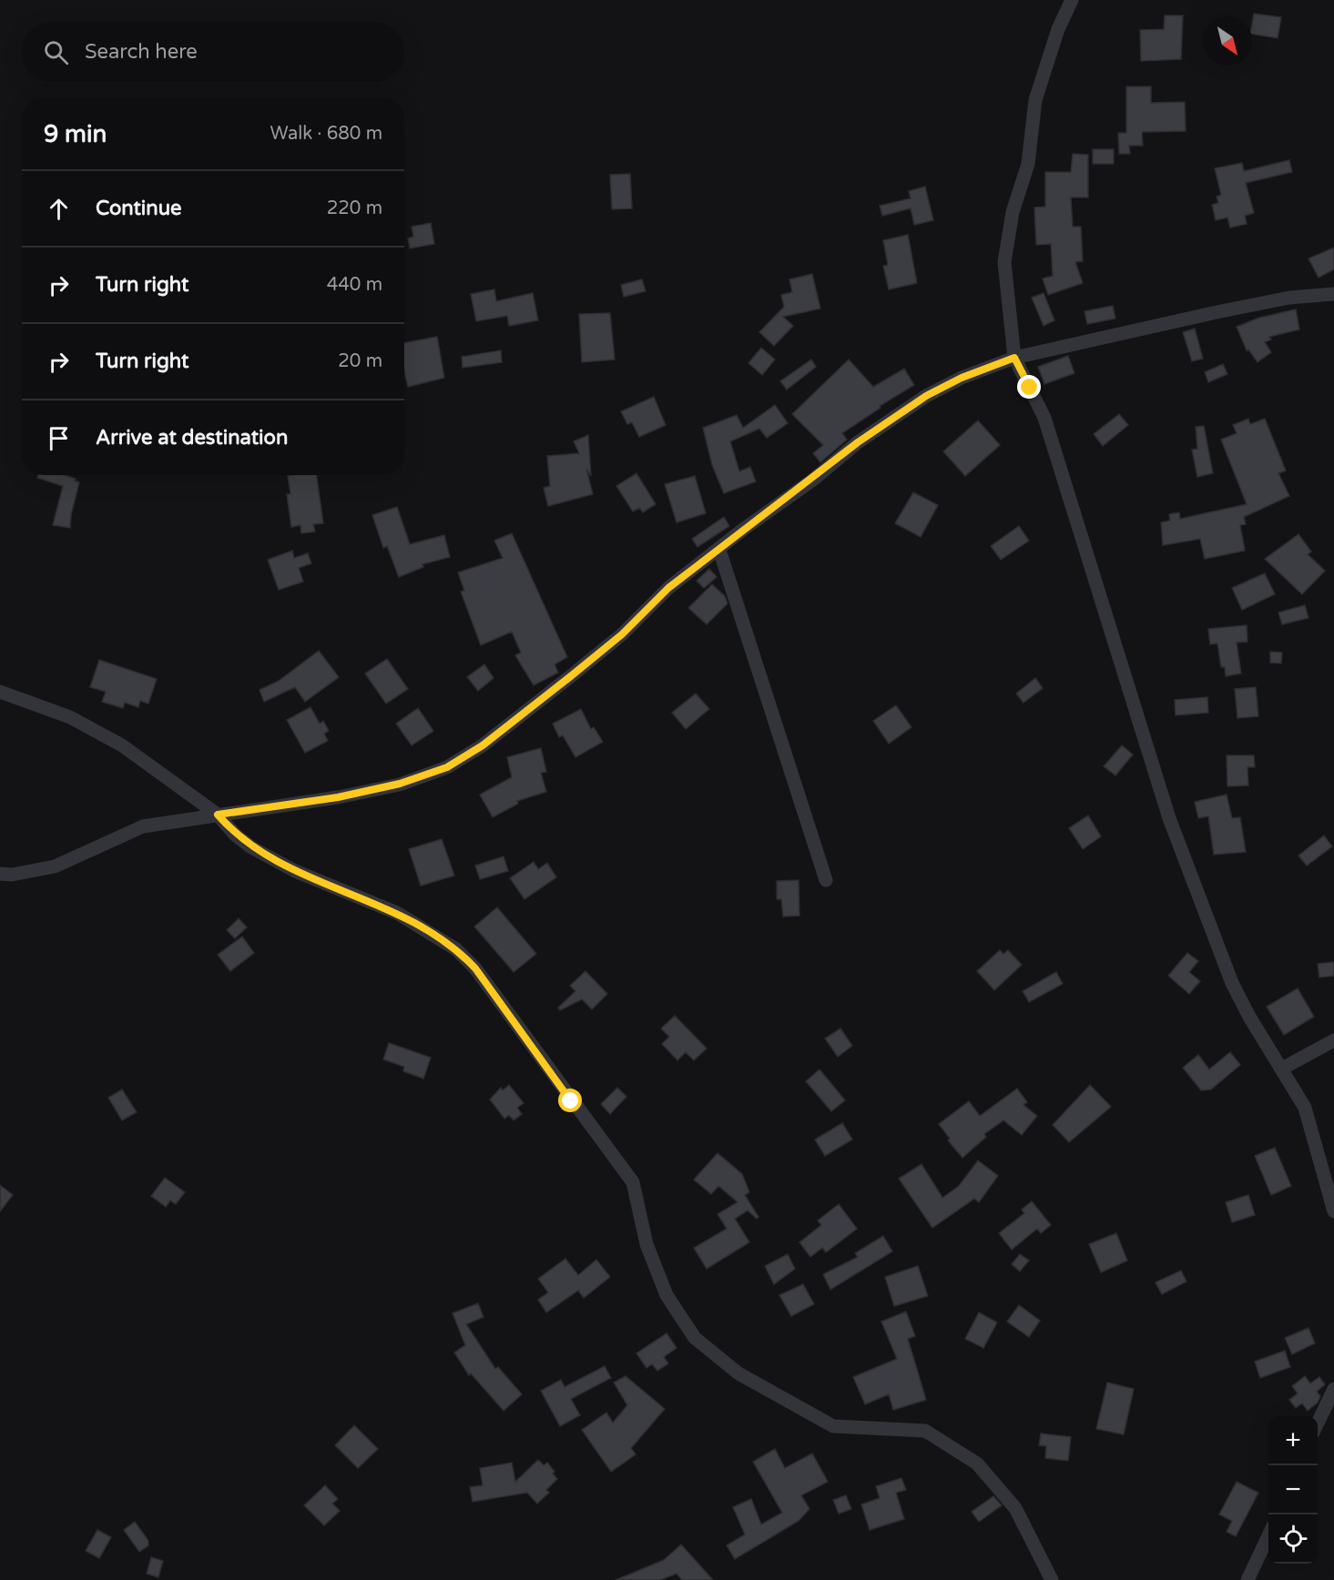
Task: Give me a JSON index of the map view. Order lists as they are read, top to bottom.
{
  "north": "bottom right",
  "page": {
    "search": "Search here",
    "heading": ["9 min", "Walk · 680 m"],
    "list": [
      ["Continue", "220 m"],
      ["Turn right", "440 m"],
      ["Turn right", "20 m"],
      "Arrive at destination"
    ],
    "map_buttons": ["+", "−"]
  }
}
